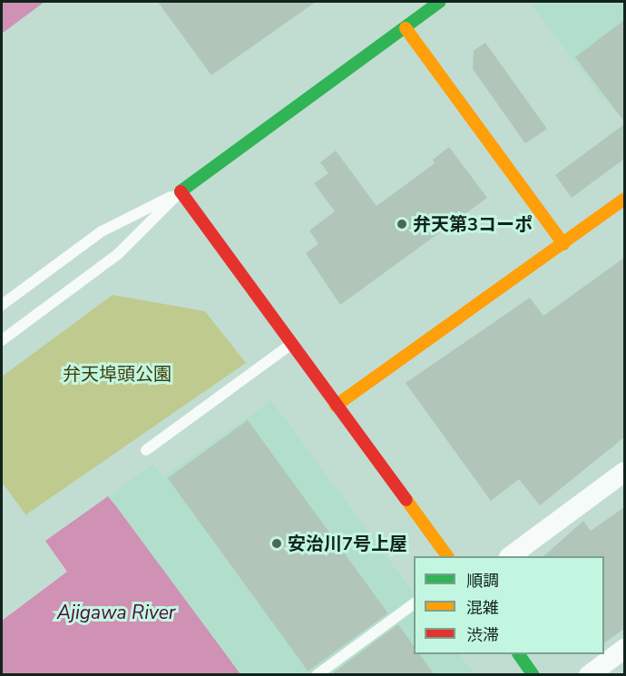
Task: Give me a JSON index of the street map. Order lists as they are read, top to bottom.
{
  "water": ["Ajigawa River"],
  "parks": ["弁天埠頭公園"],
  "places": ["弁天第3コーポ", "安治川7号上屋"],
  "legend": ["順調", "混雑", "渋滞"]
}
